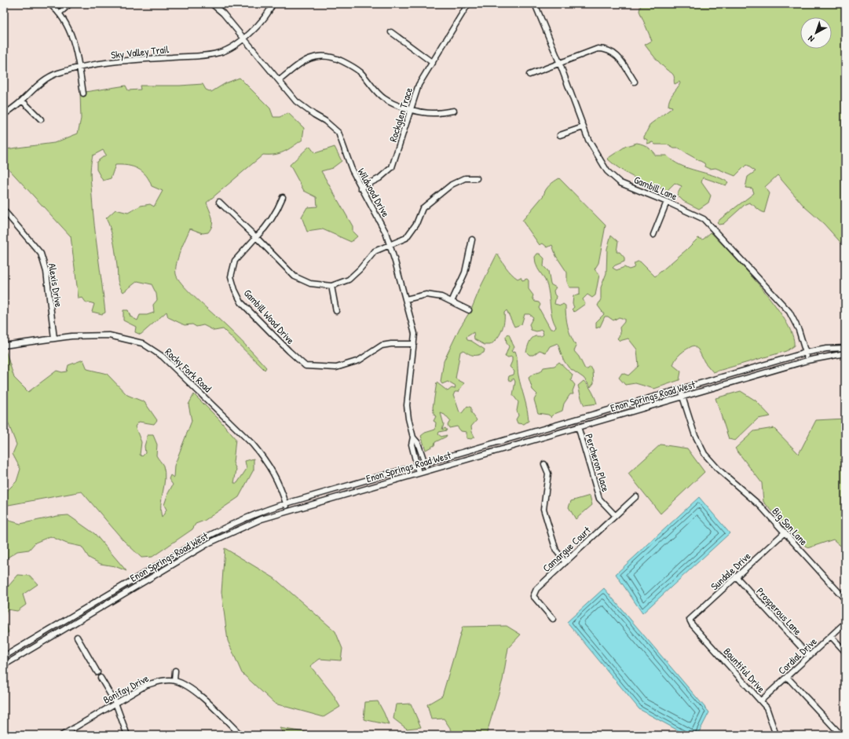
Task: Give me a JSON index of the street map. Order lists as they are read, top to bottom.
{
  "streets": {
    "street": [
      "Sky Valley Trail",
      "Rockglen Trace",
      "Gambill Lane",
      "Wildwood Drive",
      "Alexis Drive",
      "Gambill Wood Drive",
      "Rocky Fork Road",
      "Enon Springs Road West",
      "Percheron Place",
      "Big Son Lane",
      "Camargue Court",
      "Sundale Drive",
      "Prosperous Lane",
      "Cordial Drive",
      "Bountiful Drive",
      "Bonifay Drive"
    ]
  },
  "crossings": [
    ["Sky Valley Trail", "Wildwood Drive"],
    ["Rockglen Trace", "Wildwood Drive"],
    ["Gambill Lane", "Enon Springs Road West"],
    ["Wildwood Drive", "Gambill Wood Drive"],
    ["Wildwood Drive", "Enon Springs Road West"],
    ["Alexis Drive", "Rocky Fork Road"],
    ["Rocky Fork Road", "Enon Springs Road West"],
    ["Enon Springs Road West", "Percheron Place"],
    ["Enon Springs Road West", "Big Son Lane"],
    ["Percheron Place", "Camargue Court"],
    ["Big Son Lane", "Sundale Drive"],
    ["Sundale Drive", "Prosperous Lane"],
    ["Sundale Drive", "Bountiful Drive"],
    ["Prosperous Lane", "Cordial Drive"],
    ["Cordial Drive", "Bountiful Drive"]
  ],
  "north": "bottom left"
}
